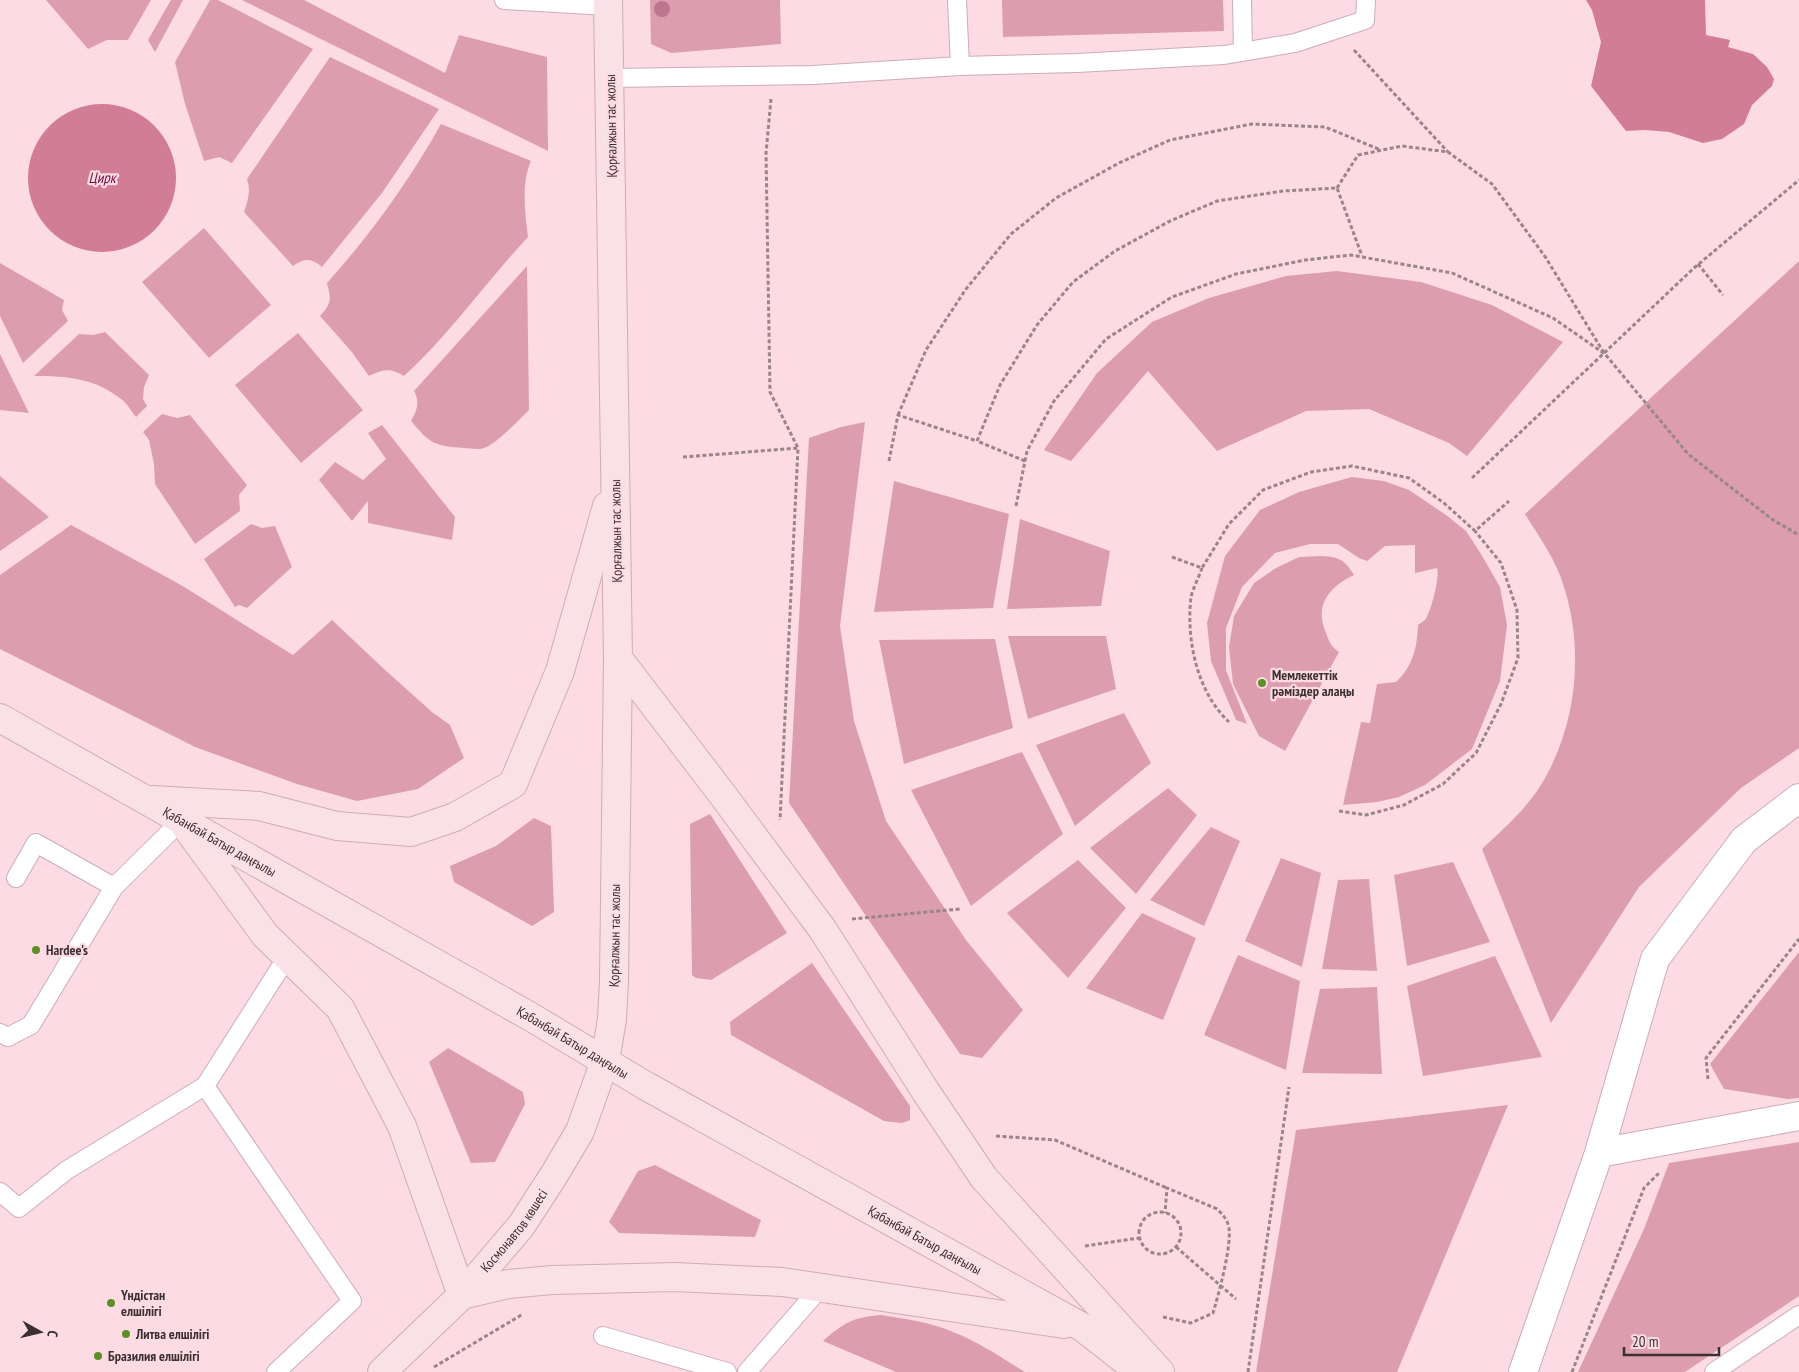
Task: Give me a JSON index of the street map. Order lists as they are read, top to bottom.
{
  "streets": {
    "main road": ["Қорғалжын тас жолы", "Қабанбай Батыр даңғылы", "Космонавтов көшесі"]
  },
  "crossings": [
    ["Қорғалжын тас жолы", "Қабанбай Батыр даңғылы"],
    ["Қорғалжын тас жолы", "Космонавтов көшесі"],
    ["Қабанбай Батыр даңғылы", "Космонавтов көшесі"]
  ],
  "water": ["Цирк"],
  "places": [
    "Мемлекеттік рәміздер алаңы",
    "Hardee's",
    "Үндістан елшілігі",
    "Литва елшілігі",
    "Бразилия елшілігі"
  ],
  "scale_bar": "20 m",
  "north": "right"
}
